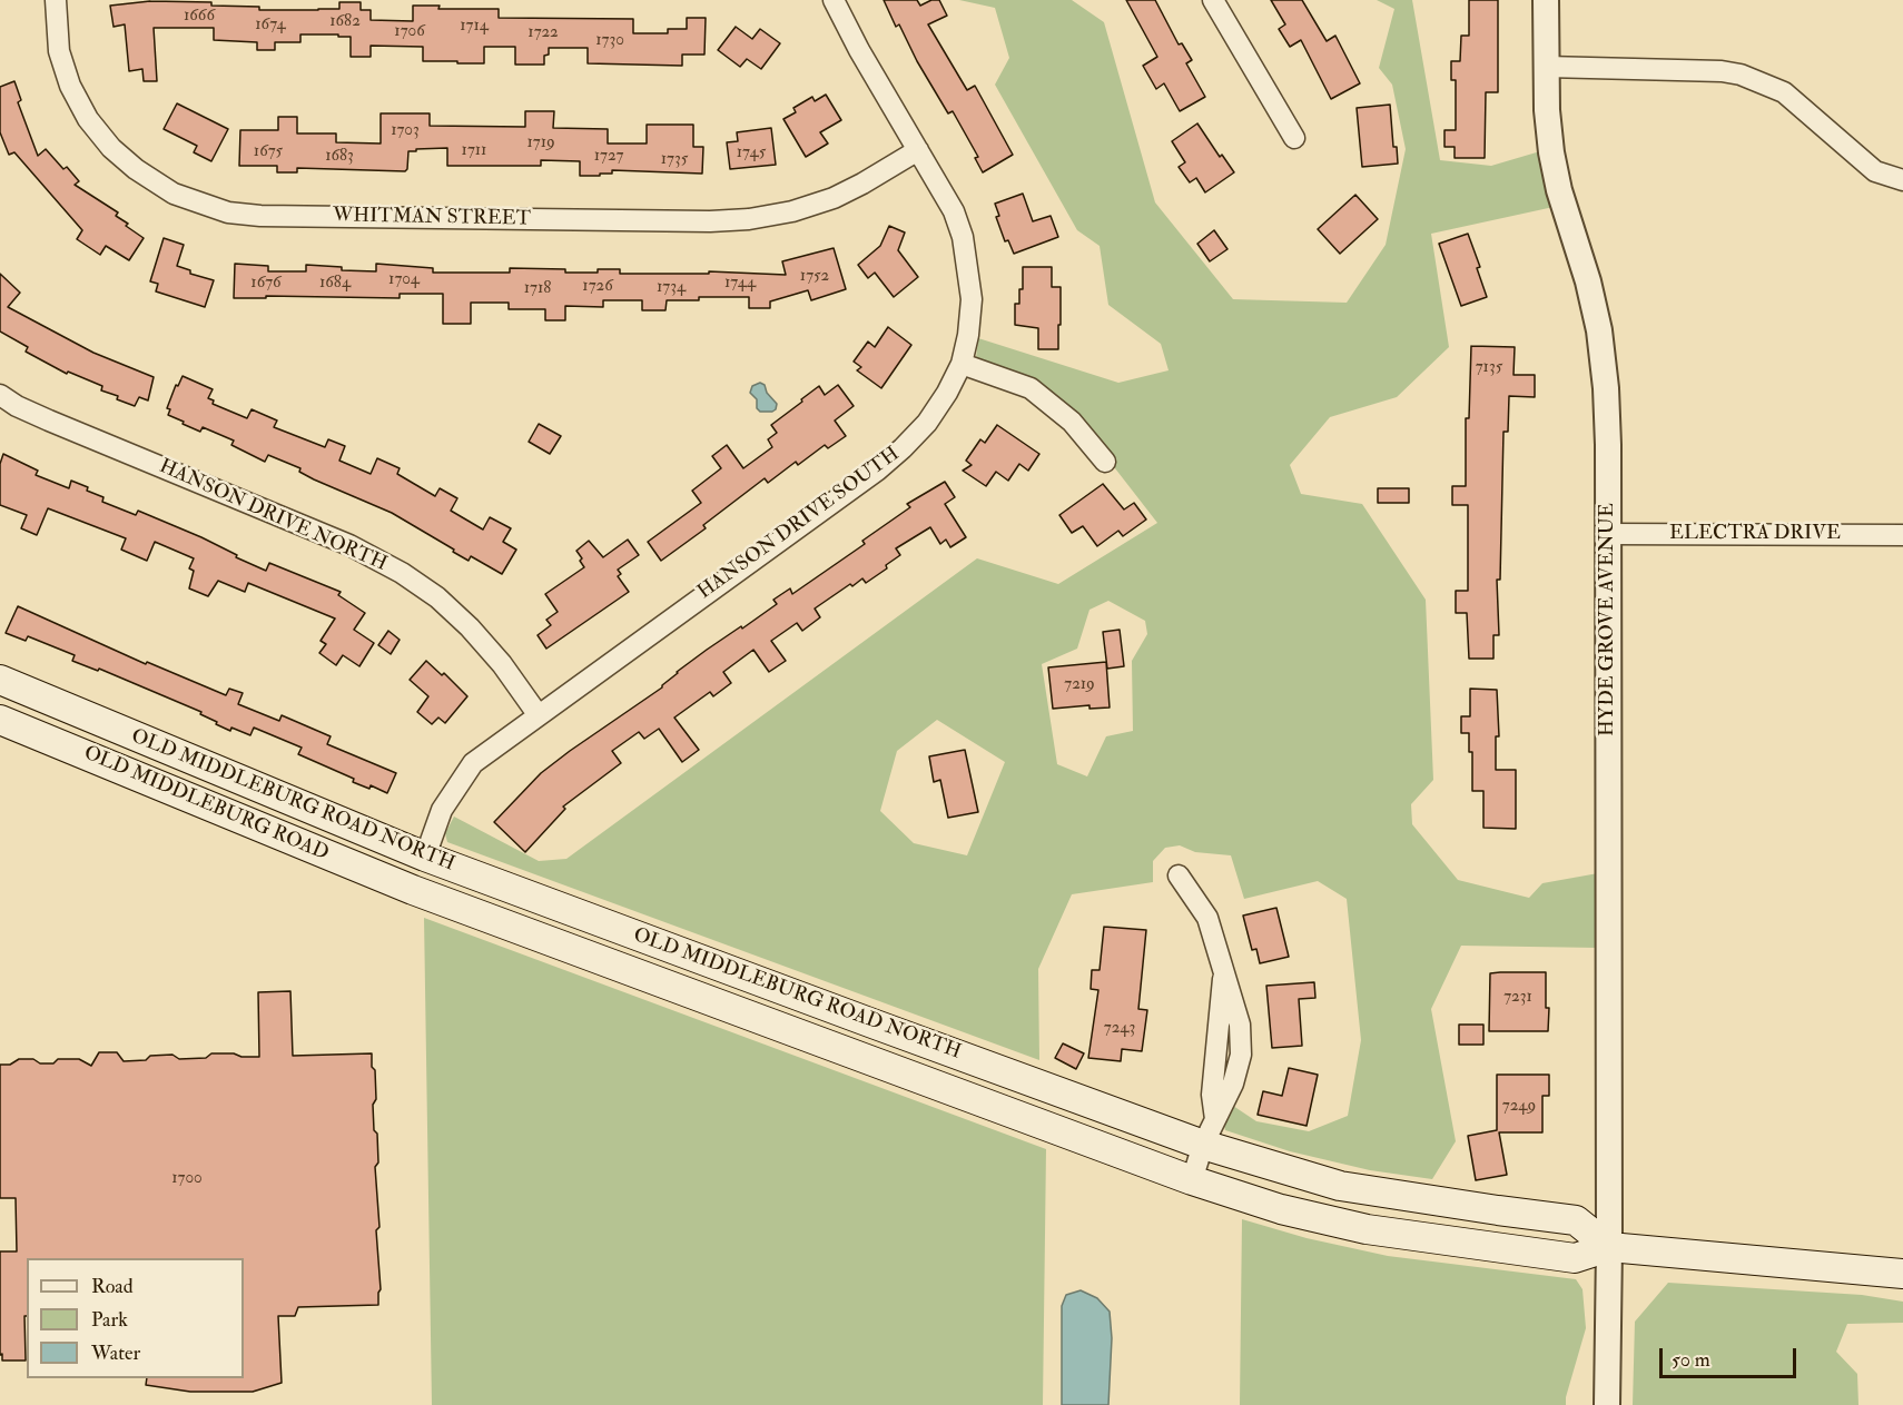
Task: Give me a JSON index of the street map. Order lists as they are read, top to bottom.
{
  "streets": {
    "main road": ["OLD MIDDLEBURG ROAD NORTH", "OLD MIDDLEBURG ROAD"],
    "street": [
      "WHITMAN STREET",
      "HANSON DRIVE NORTH",
      "HANSON DRIVE SOUTH",
      "ELECTRA DRIVE",
      "HYDE GROVE AVENUE"
    ]
  },
  "crossings": [
    ["WHITMAN STREET", "HANSON DRIVE SOUTH"],
    ["HANSON DRIVE NORTH", "HANSON DRIVE SOUTH"],
    ["HANSON DRIVE SOUTH", "OLD MIDDLEBURG ROAD NORTH"],
    ["ELECTRA DRIVE", "HYDE GROVE AVENUE"],
    ["HYDE GROVE AVENUE", "OLD MIDDLEBURG ROAD NORTH"],
    ["OLD MIDDLEBURG ROAD NORTH", "OLD MIDDLEBURG ROAD"]
  ],
  "house_numbers": [
    "1666",
    "1682",
    "1674",
    "1714",
    "1706",
    "1722",
    "1730",
    "1703",
    "1719",
    "1711",
    "1675",
    "1745",
    "1683",
    "1727",
    "1735",
    "1752",
    "1704",
    "1676",
    "1684",
    "1744",
    "1726",
    "1734",
    "1718",
    "7135",
    "7219",
    "7231",
    "7243",
    "7249",
    "1700"
  ],
  "legend": ["Road", "Park", "Water"],
  "scale_bar": "50 m"
}
